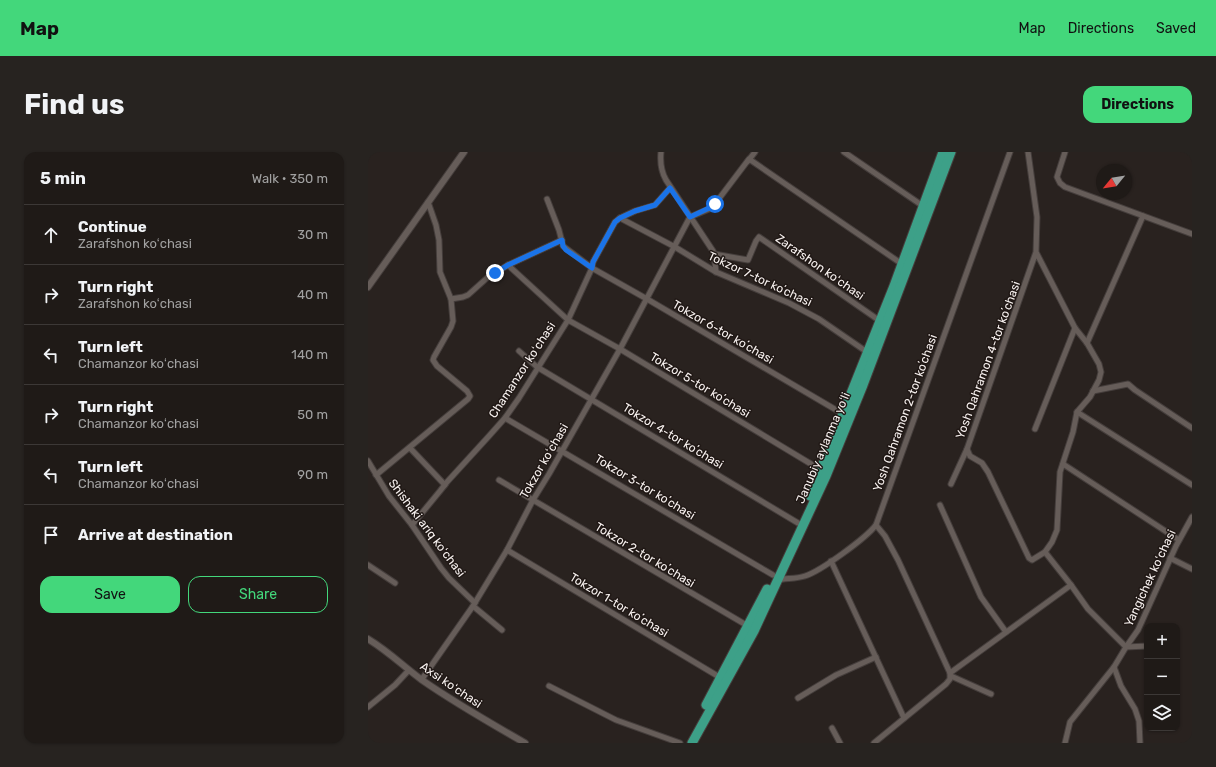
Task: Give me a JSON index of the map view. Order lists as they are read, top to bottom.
{
  "streets": {
    "highway": ["Janubiy aylanma yoʻli"],
    "street": [
      "Zarafshon koʻchasi",
      "Tokzor 7-tor koʼchasi",
      "Tokzor 6-tor koʼchasi",
      "Yosh Qahramon 4-tor koʼchasi",
      "Chamanzor koʻchasi",
      "Tokzor 5-tor koʼchasi",
      "Yosh Qahramon 2-tor koʼchasi",
      "Tokzor 4-tor koʼchasi",
      "Tokzor koʻchasi",
      "Tokzor 3-tor koʼchasi",
      "Shishaki ariq koʻchasi",
      "Tokzor 2-tor koʼchasi",
      "Yangichek koʻchasi",
      "Tokzor 1-tor koʼchasi",
      "Axsi koʻchasi"
    ]
  },
  "crossings": [
    ["Zarafshon koʻchasi", "Janubiy aylanma yoʻli"],
    ["Tokzor 7-tor koʼchasi", "Chamanzor koʻchasi"],
    ["Tokzor 7-tor koʼchasi", "Janubiy aylanma yoʻli"],
    ["Tokzor 7-tor koʼchasi", "Tokzor koʻchasi"],
    ["Tokzor 6-tor koʼchasi", "Chamanzor koʻchasi"],
    ["Tokzor 6-tor koʼchasi", "Janubiy aylanma yoʻli"],
    ["Tokzor 6-tor koʼchasi", "Tokzor koʻchasi"],
    ["Yosh Qahramon 4-tor koʼchasi", "Yangichek koʻchasi"],
    ["Chamanzor koʻchasi", "Tokzor 5-tor koʼchasi"],
    ["Chamanzor koʻchasi", "Tokzor 4-tor koʼchasi"],
    ["Chamanzor koʻchasi", "Tokzor 3-tor koʼchasi"],
    ["Chamanzor koʻchasi", "Shishaki ariq koʻchasi"],
    ["Tokzor 5-tor koʼchasi", "Janubiy aylanma yoʻli"],
    ["Tokzor 5-tor koʼchasi", "Tokzor koʻchasi"],
    ["Tokzor 4-tor koʼchasi", "Janubiy aylanma yoʻli"],
    ["Tokzor 4-tor koʼchasi", "Tokzor koʻchasi"],
    ["Janubiy aylanma yoʻli", "Tokzor 3-tor koʼchasi"],
    ["Janubiy aylanma yoʻli", "Tokzor 2-tor koʼchasi"],
    ["Janubiy aylanma yoʻli", "Tokzor 1-tor koʼchasi"],
    ["Tokzor koʻchasi", "Tokzor 3-tor koʼchasi"],
    ["Tokzor koʻchasi", "Shishaki ariq koʻchasi"],
    ["Tokzor koʻchasi", "Tokzor 2-tor koʼchasi"],
    ["Tokzor koʻchasi", "Tokzor 1-tor koʼchasi"],
    ["Tokzor koʻchasi", "Axsi koʻchasi"]
  ],
  "north": "bottom left",
  "page": {
    "header": "Map",
    "nav": ["Map", "Directions", "Saved"],
    "buttons": [
      "Directions",
      ["Save", "Share"]
    ],
    "title": "Find us",
    "heading": ["5 min", "Walk · 350 m"],
    "list": [
      ["Continue", "Zarafshon koʻchasi", "30 m"],
      ["Turn right", "Zarafshon koʻchasi", "40 m"],
      ["Turn left", "Chamanzor koʻchasi", "140 m"],
      ["Turn right", "Chamanzor koʻchasi", "50 m"],
      ["Turn left", "Chamanzor koʻchasi", "90 m"],
      "Arrive at destination"
    ],
    "map_buttons": ["+", "−"]
  }
}
